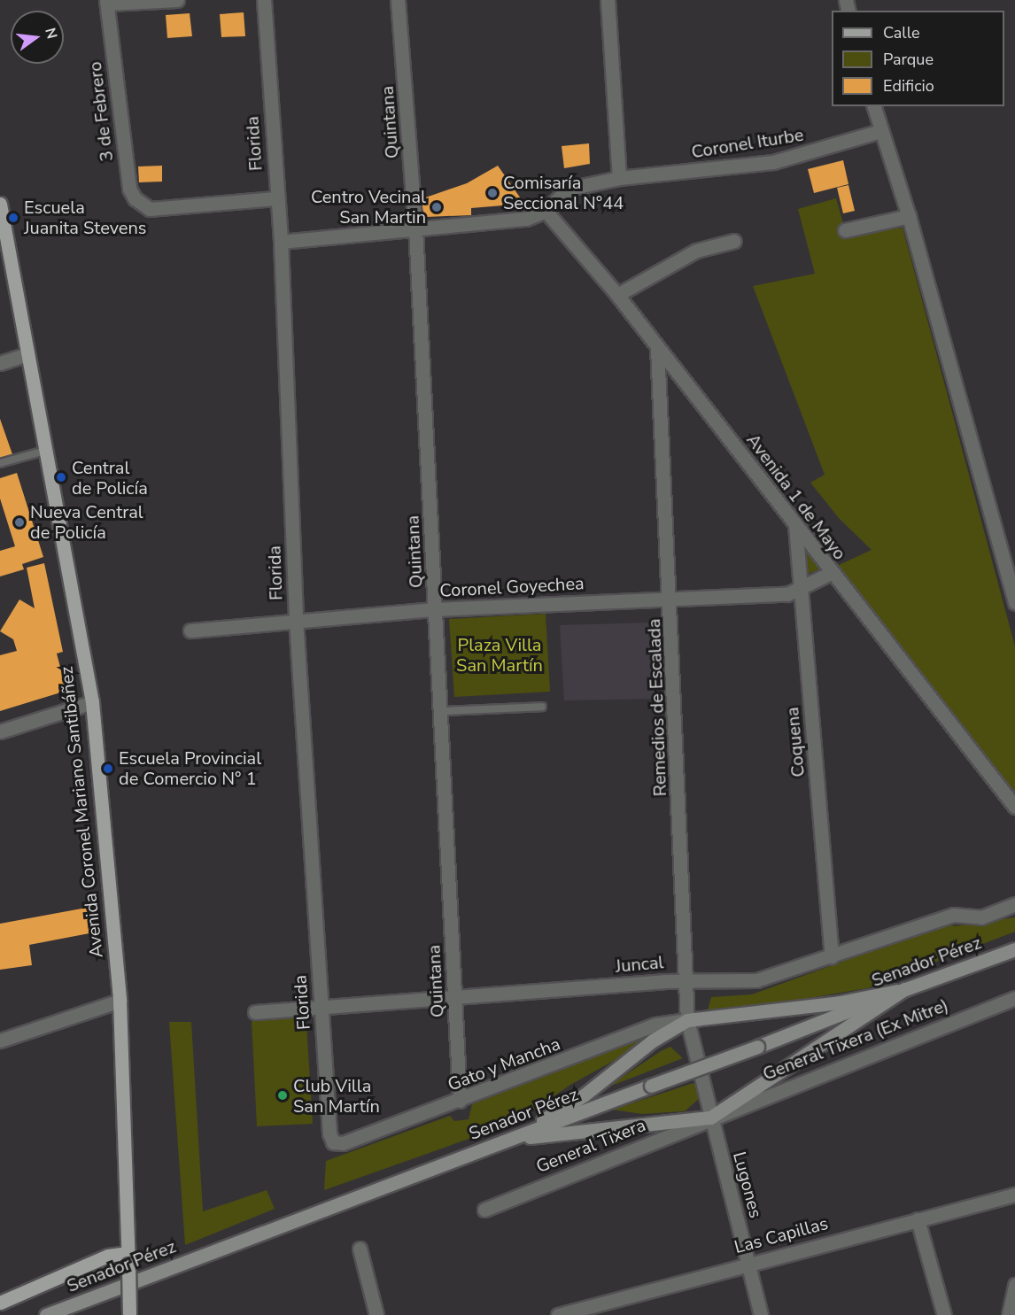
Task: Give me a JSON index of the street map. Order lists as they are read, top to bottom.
{
  "streets": {
    "main road": ["Avenida Coronel Mariano Santibáñez", "Senador Pérez"],
    "street": [
      "3 de Febrero",
      "Quintana",
      "Florida",
      "Coronel Iturbe",
      "Avenida 1 de Mayo",
      "Coronel Goyechea",
      "Remedios de Escalada",
      "Coquena",
      "Juncal",
      "General Tixera (Ex Mitre)",
      "Gato y Mancha",
      "General Tixera",
      "Lugones",
      "Las Capillas"
    ]
  },
  "crossings": [
    ["3 de Febrero", "Florida"],
    ["Quintana", "Coronel Goyechea"],
    ["Quintana", "Juncal"],
    ["Quintana", "Gato y Mancha"],
    ["Florida", "Coronel Goyechea"],
    ["Florida", "Juncal"],
    ["Florida", "Gato y Mancha"],
    ["Avenida 1 de Mayo", "Coronel Goyechea"],
    ["Avenida 1 de Mayo", "Remedios de Escalada"],
    ["Avenida 1 de Mayo", "Coquena"],
    ["Coronel Goyechea", "Remedios de Escalada"],
    ["Coronel Goyechea", "Coquena"],
    ["Remedios de Escalada", "Juncal"],
    ["Remedios de Escalada", "Gato y Mancha"],
    ["Remedios de Escalada", "Lugones"],
    ["Coquena", "Juncal"],
    ["General Tixera (Ex Mitre)", "General Tixera"],
    ["General Tixera (Ex Mitre)", "Lugones"],
    ["General Tixera", "Lugones"],
    ["Lugones", "Las Capillas"]
  ],
  "parks": ["Plaza Villa San Martín"],
  "places": [
    "Comisaría Seccional N°44",
    "Centro Vecinal San Martin",
    "Escuela Juanita Stevens",
    "Central de Policía",
    "Nueva Central de Policía",
    "Escuela Provincial de Comercio N° 1",
    "Club Villa San Martín"
  ],
  "legend": ["Calle", "Parque", "Edificio"],
  "north": "right"
}
